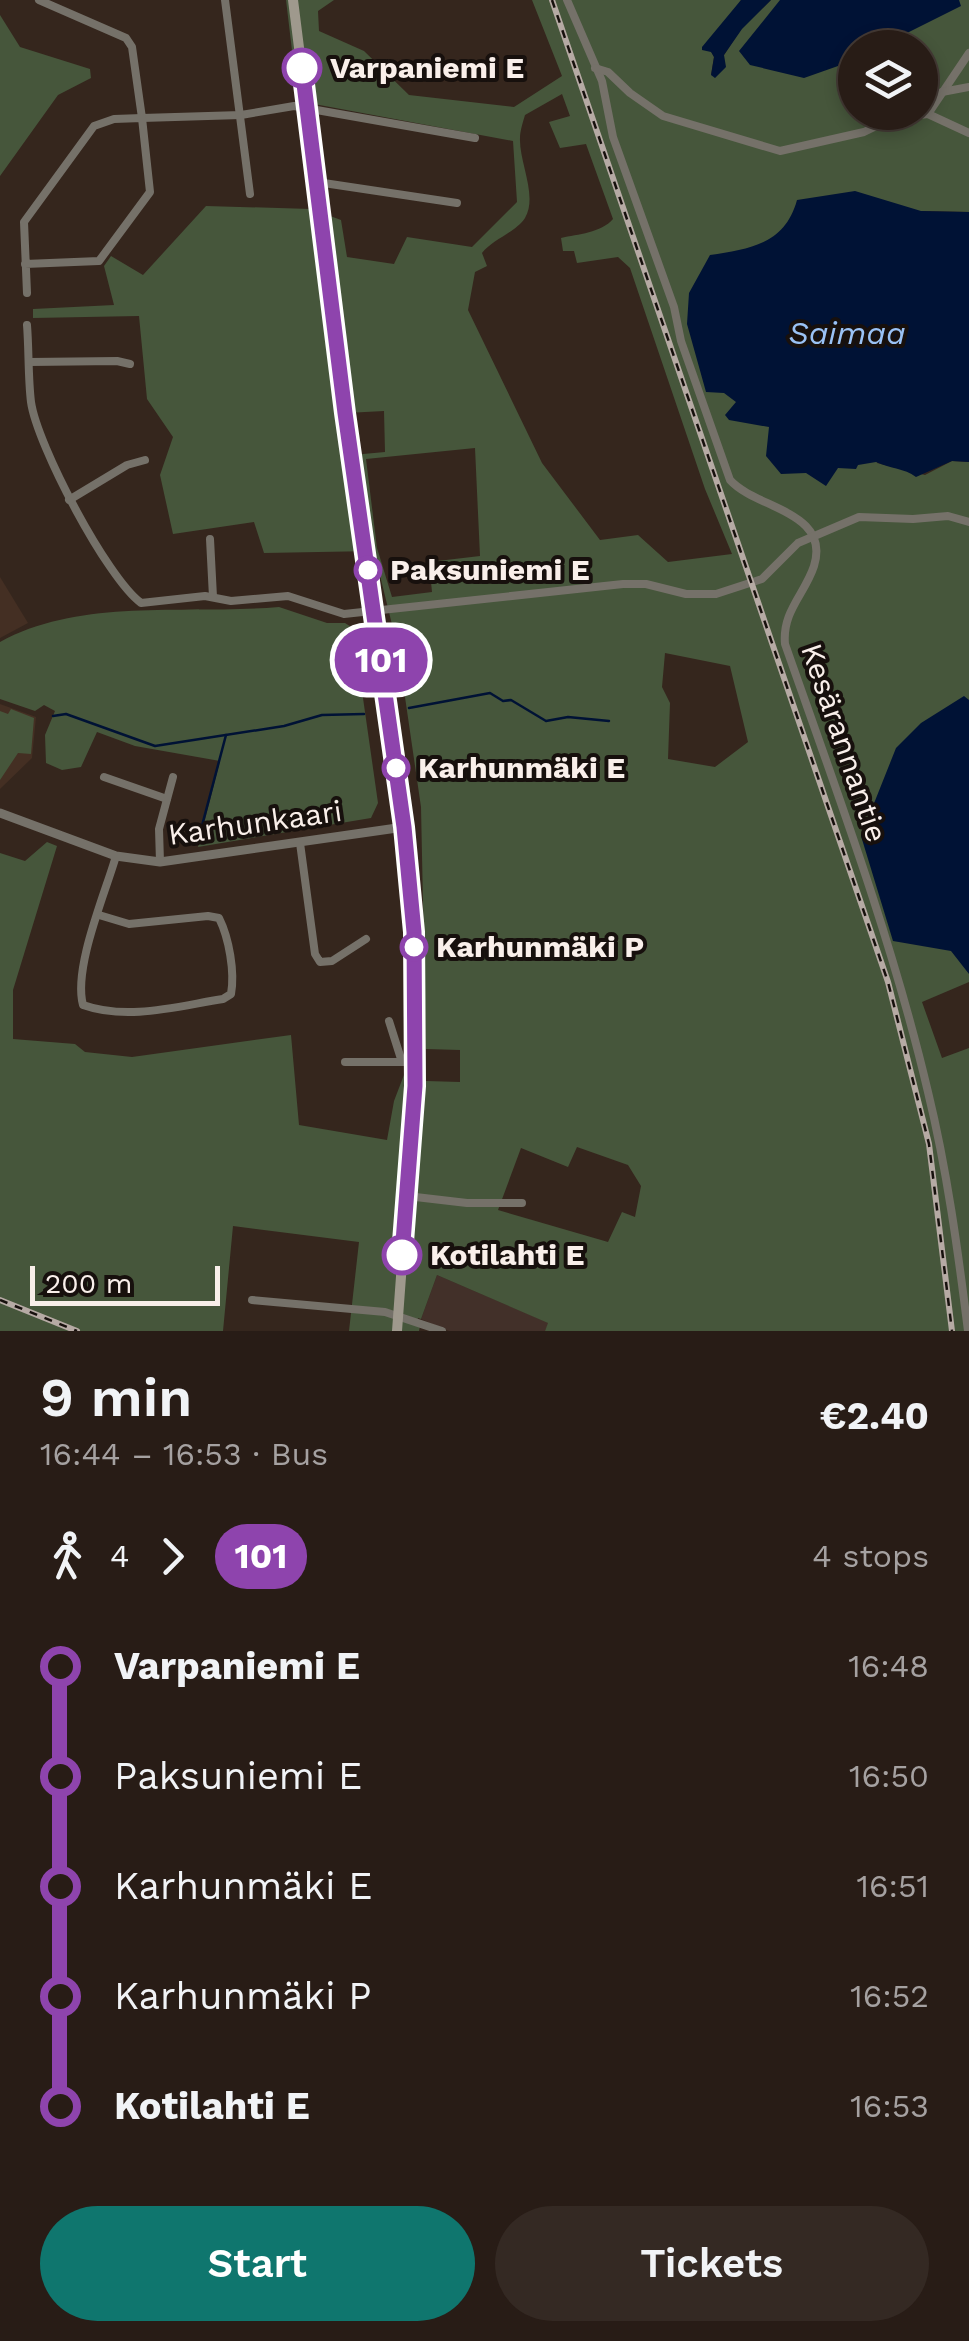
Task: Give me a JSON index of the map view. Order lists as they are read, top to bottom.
{
  "streets": {
    "street": ["Kesärannantie", "Karhunkaari"]
  },
  "water": ["Saimaa"],
  "places": [
    "Varpaniemi E",
    "Paksuniemi E",
    "Karhunmäki E",
    "Karhunmäki P",
    "Kotilahti E"
  ],
  "lines": ["bus line 101"],
  "scale_bar": "200 m",
  "page": {
    "on_map": "101",
    "scale": "200 m",
    "heading": ["9 min", "16:44 – 16:53 · Bus", "€2.40"],
    "legs": ["4", "101", "4 stops"],
    "list": [
      {
        "name": "Varpaniemi E",
        "value": "16:48"
      },
      {
        "name": "Paksuniemi E",
        "value": "16:50"
      },
      {
        "name": "Karhunmäki E",
        "value": "16:51"
      },
      {
        "name": "Karhunmäki P",
        "value": "16:52"
      },
      {
        "name": "Kotilahti E",
        "value": "16:53"
      }
    ],
    "buttons": ["Start", "Tickets"]
  }
}
